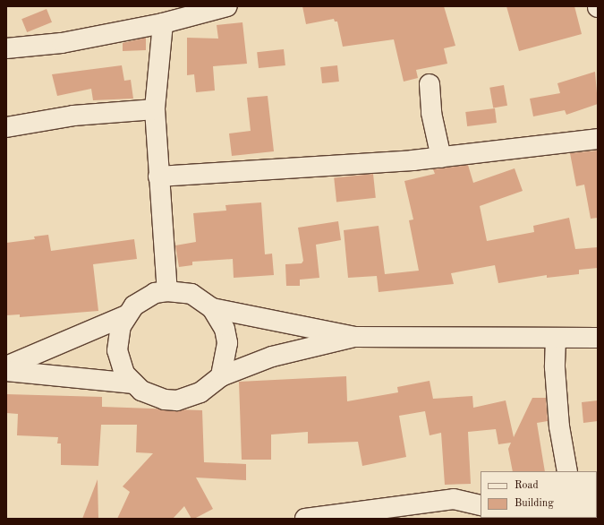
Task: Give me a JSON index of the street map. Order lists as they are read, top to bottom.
{
  "legend": ["Road", "Building"]
}
